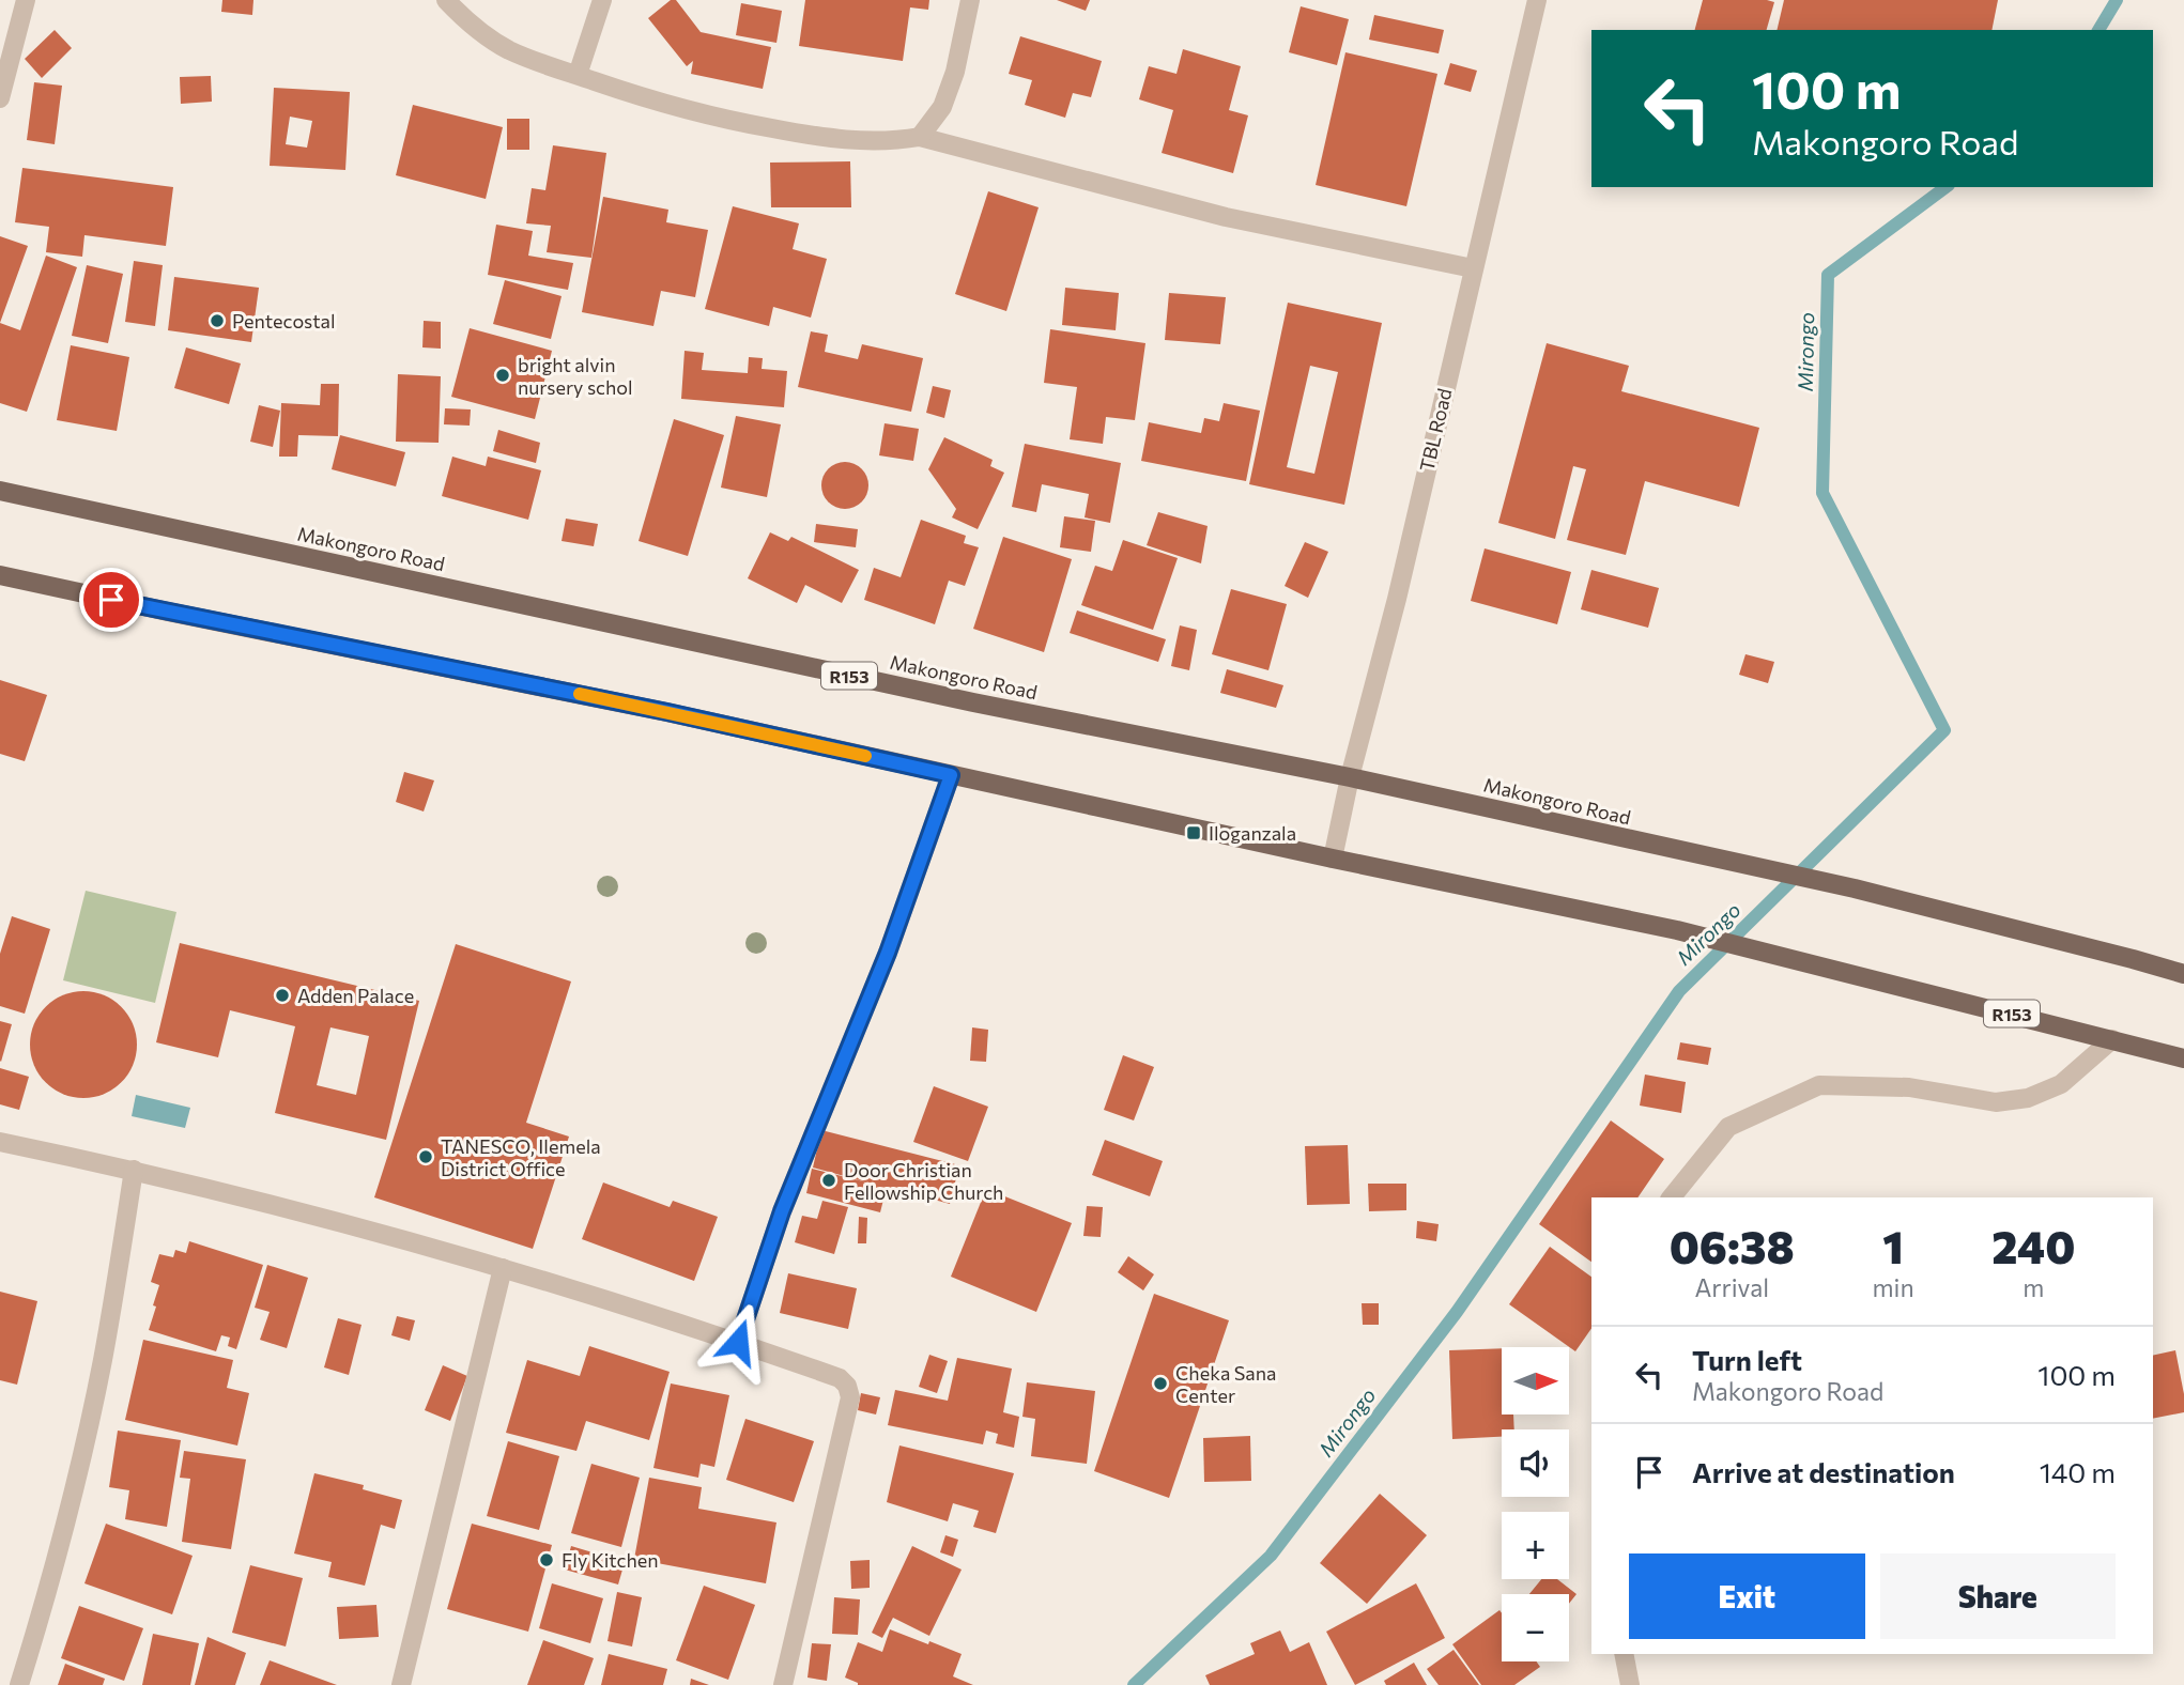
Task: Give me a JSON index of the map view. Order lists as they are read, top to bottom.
{
  "streets": {
    "main road": ["Makongoro Road", "R153"],
    "street": ["TBL Road"]
  },
  "crossings": [
    ["TBL Road", "Makongoro Road"],
    ["TBL Road", "R153"]
  ],
  "water": ["Mirongo"],
  "places": {
    "other": [
      "Pentecostal",
      "bright alvin nursery schol",
      "Adden Palace",
      "TANESCO, Ilemela District Office",
      "Door Christian Fellowship Church",
      "Cheka Sana Center",
      "Fly Kitchen"
    ],
    "transit": ["Iloganzala"]
  },
  "north": "right",
  "page": {
    "turn": ["100 m", "Makongoro Road"],
    "eta": [
      "06:38",
      "Arrival",
      "1",
      "min",
      "240",
      "m"
    ],
    "list": [
      {
        "name": "Turn left",
        "note": "Makongoro Road",
        "value": "100 m"
      },
      {
        "name": "Arrive at destination",
        "value": "140 m"
      }
    ],
    "map_buttons": ["+", "−"],
    "buttons": ["Exit", "Share"]
  }
}
